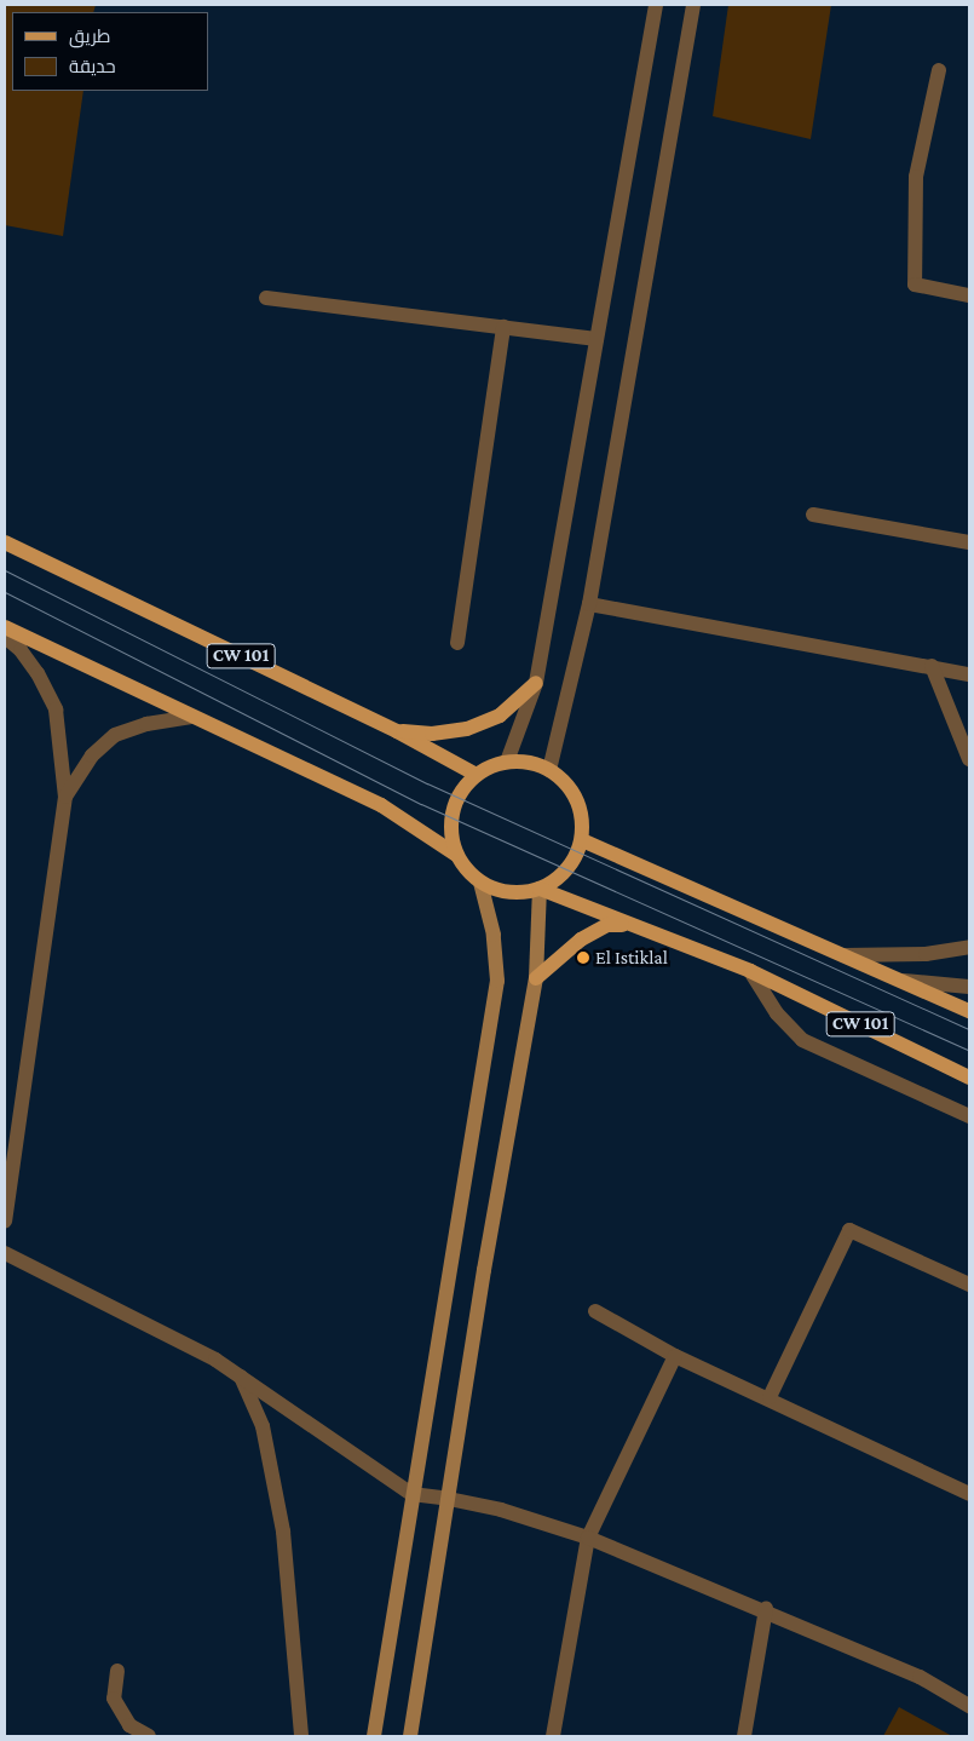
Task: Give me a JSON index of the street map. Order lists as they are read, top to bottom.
{
  "streets": {
    "main road": ["CW 101"]
  },
  "places": ["El Istiklal"],
  "legend": ["طريق", "حديقة"]
}
